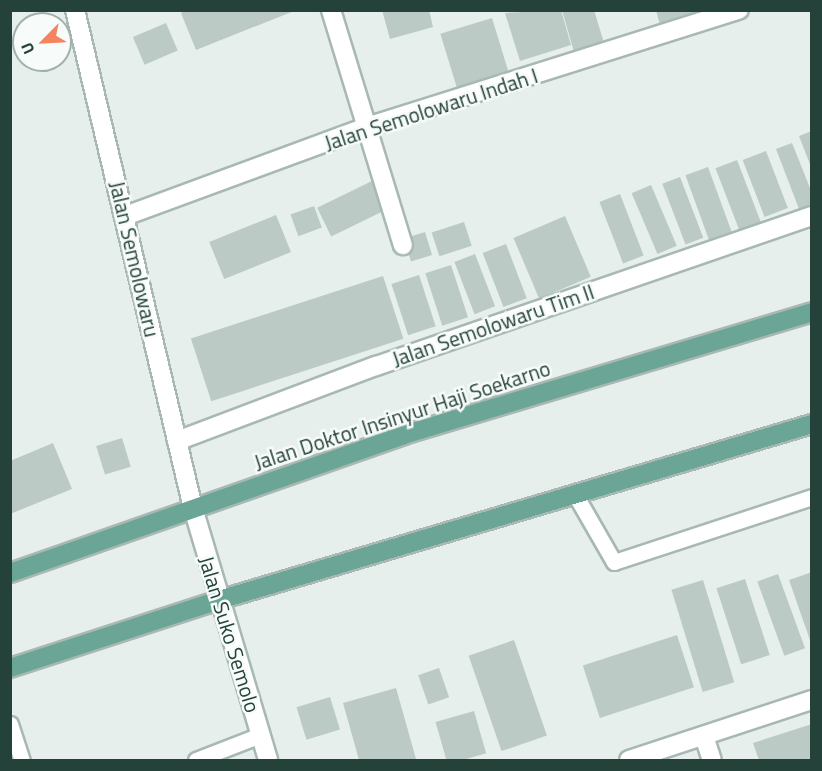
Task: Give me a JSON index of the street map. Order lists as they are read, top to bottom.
{
  "streets": {
    "main road": ["Jalan Doktor Insinyur Haji Soekarno"],
    "street": [
      "Jalan Semolowaru Indah I",
      "Jalan Semolowaru",
      "Jalan Semolowaru Tim II",
      "Jalan Suko Semolo"
    ]
  },
  "crossings": [
    ["Jalan Semolowaru Indah I", "Jalan Semolowaru"],
    ["Jalan Semolowaru", "Jalan Semolowaru Tim II"],
    ["Jalan Semolowaru", "Jalan Doktor Insinyur Haji Soekarno"],
    ["Jalan Semolowaru", "Jalan Suko Semolo"],
    ["Jalan Doktor Insinyur Haji Soekarno", "Jalan Suko Semolo"]
  ],
  "north": "bottom left"
}
